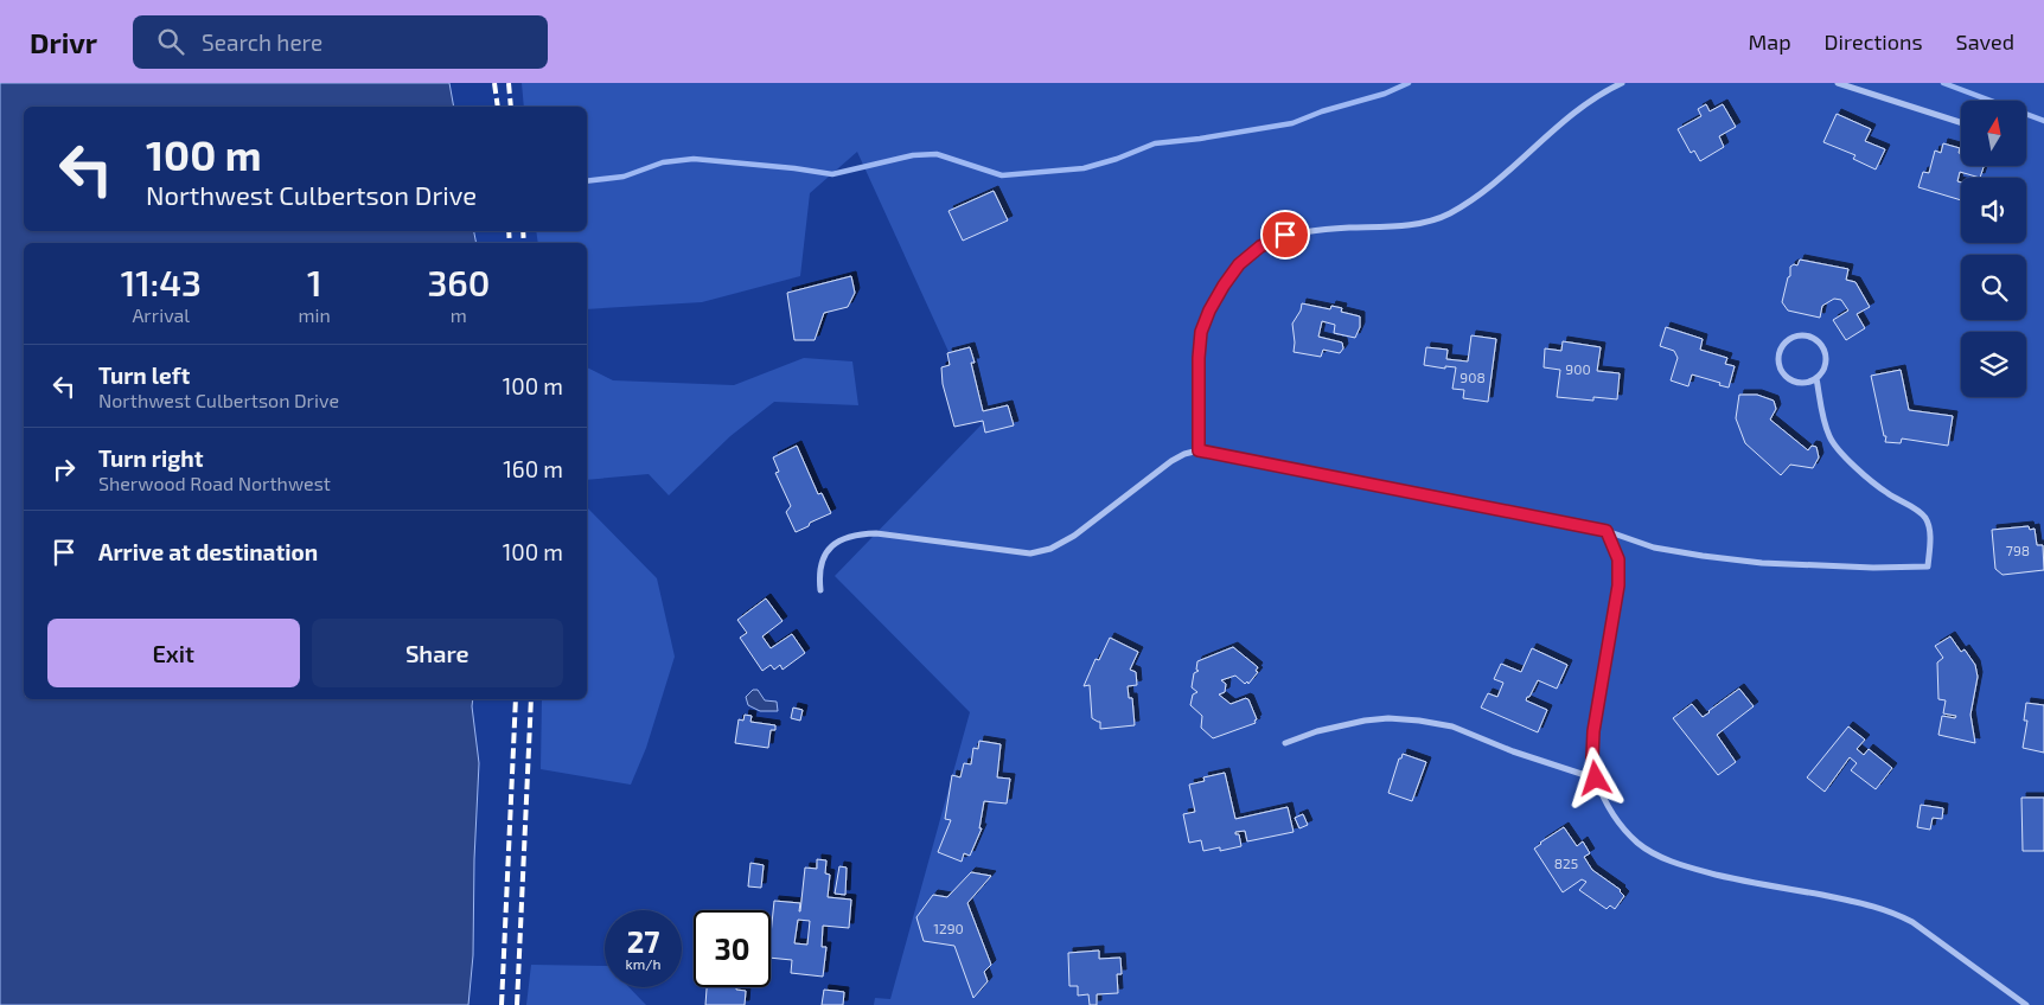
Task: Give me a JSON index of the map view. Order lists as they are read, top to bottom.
{
  "house_numbers": [
    "900",
    "908",
    "798",
    "825",
    "1290"
  ],
  "north": "top",
  "page": {
    "header": "Drivr",
    "search": "Search here",
    "nav": ["Map", "Directions", "Saved"],
    "turn": ["100 m", "Northwest Culbertson Drive"],
    "eta": [
      "11:43",
      "Arrival",
      "1",
      "min",
      "360",
      "m"
    ],
    "list": [
      {
        "name": "Turn left",
        "note": "Northwest Culbertson Drive",
        "value": "100 m"
      },
      {
        "name": "Turn right",
        "note": "Sherwood Road Northwest",
        "value": "160 m"
      },
      {
        "name": "Arrive at destination",
        "value": "100 m"
      }
    ],
    "buttons": ["Exit", "Share"],
    "speed": "27 km/h",
    "limit": "30"
  }
}
